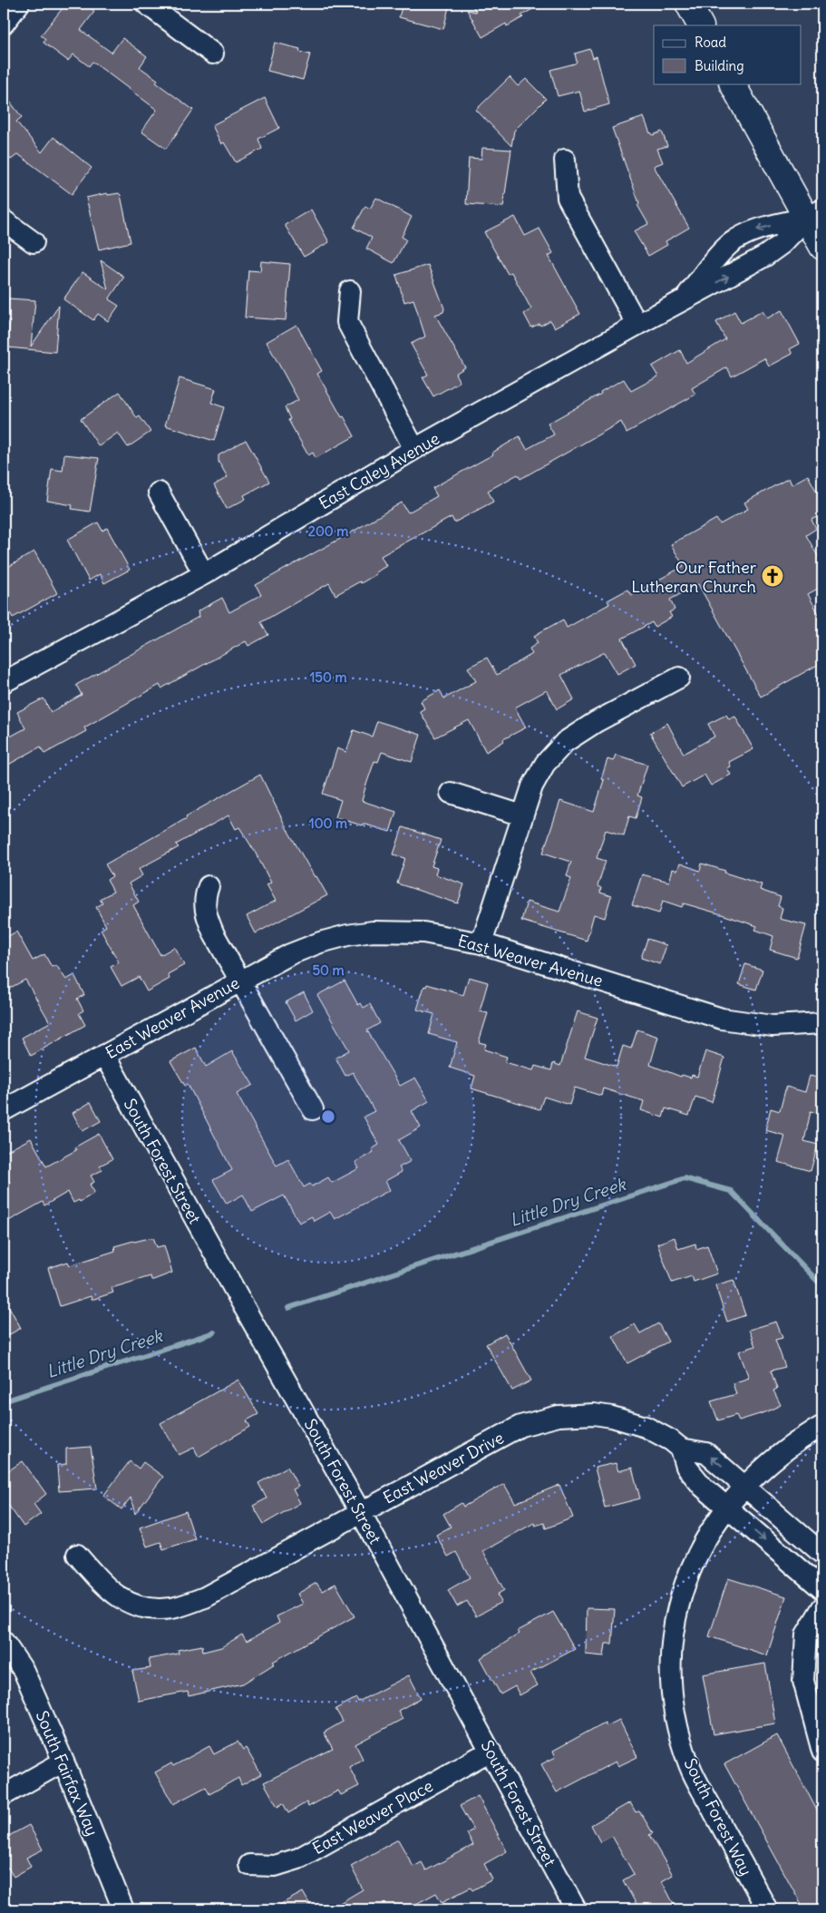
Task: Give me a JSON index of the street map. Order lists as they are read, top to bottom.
{
  "streets": {
    "street": [
      "East Caley Avenue",
      "East Weaver Avenue",
      "South Forest Street",
      "East Weaver Drive",
      "South Fairfax Way",
      "East Weaver Place",
      "South Forest Way"
    ]
  },
  "crossings": [
    ["East Weaver Avenue", "South Forest Street"],
    ["South Forest Street", "East Weaver Drive"],
    ["South Forest Street", "East Weaver Place"],
    ["East Weaver Drive", "South Forest Way"]
  ],
  "water": ["Little Dry Creek"],
  "places": {
    "church": ["Our Father Lutheran Church"]
  },
  "legend": ["Road", "Building"],
  "rings": [
    "200 m",
    "150 m",
    "100 m",
    "50 m"
  ]
}
